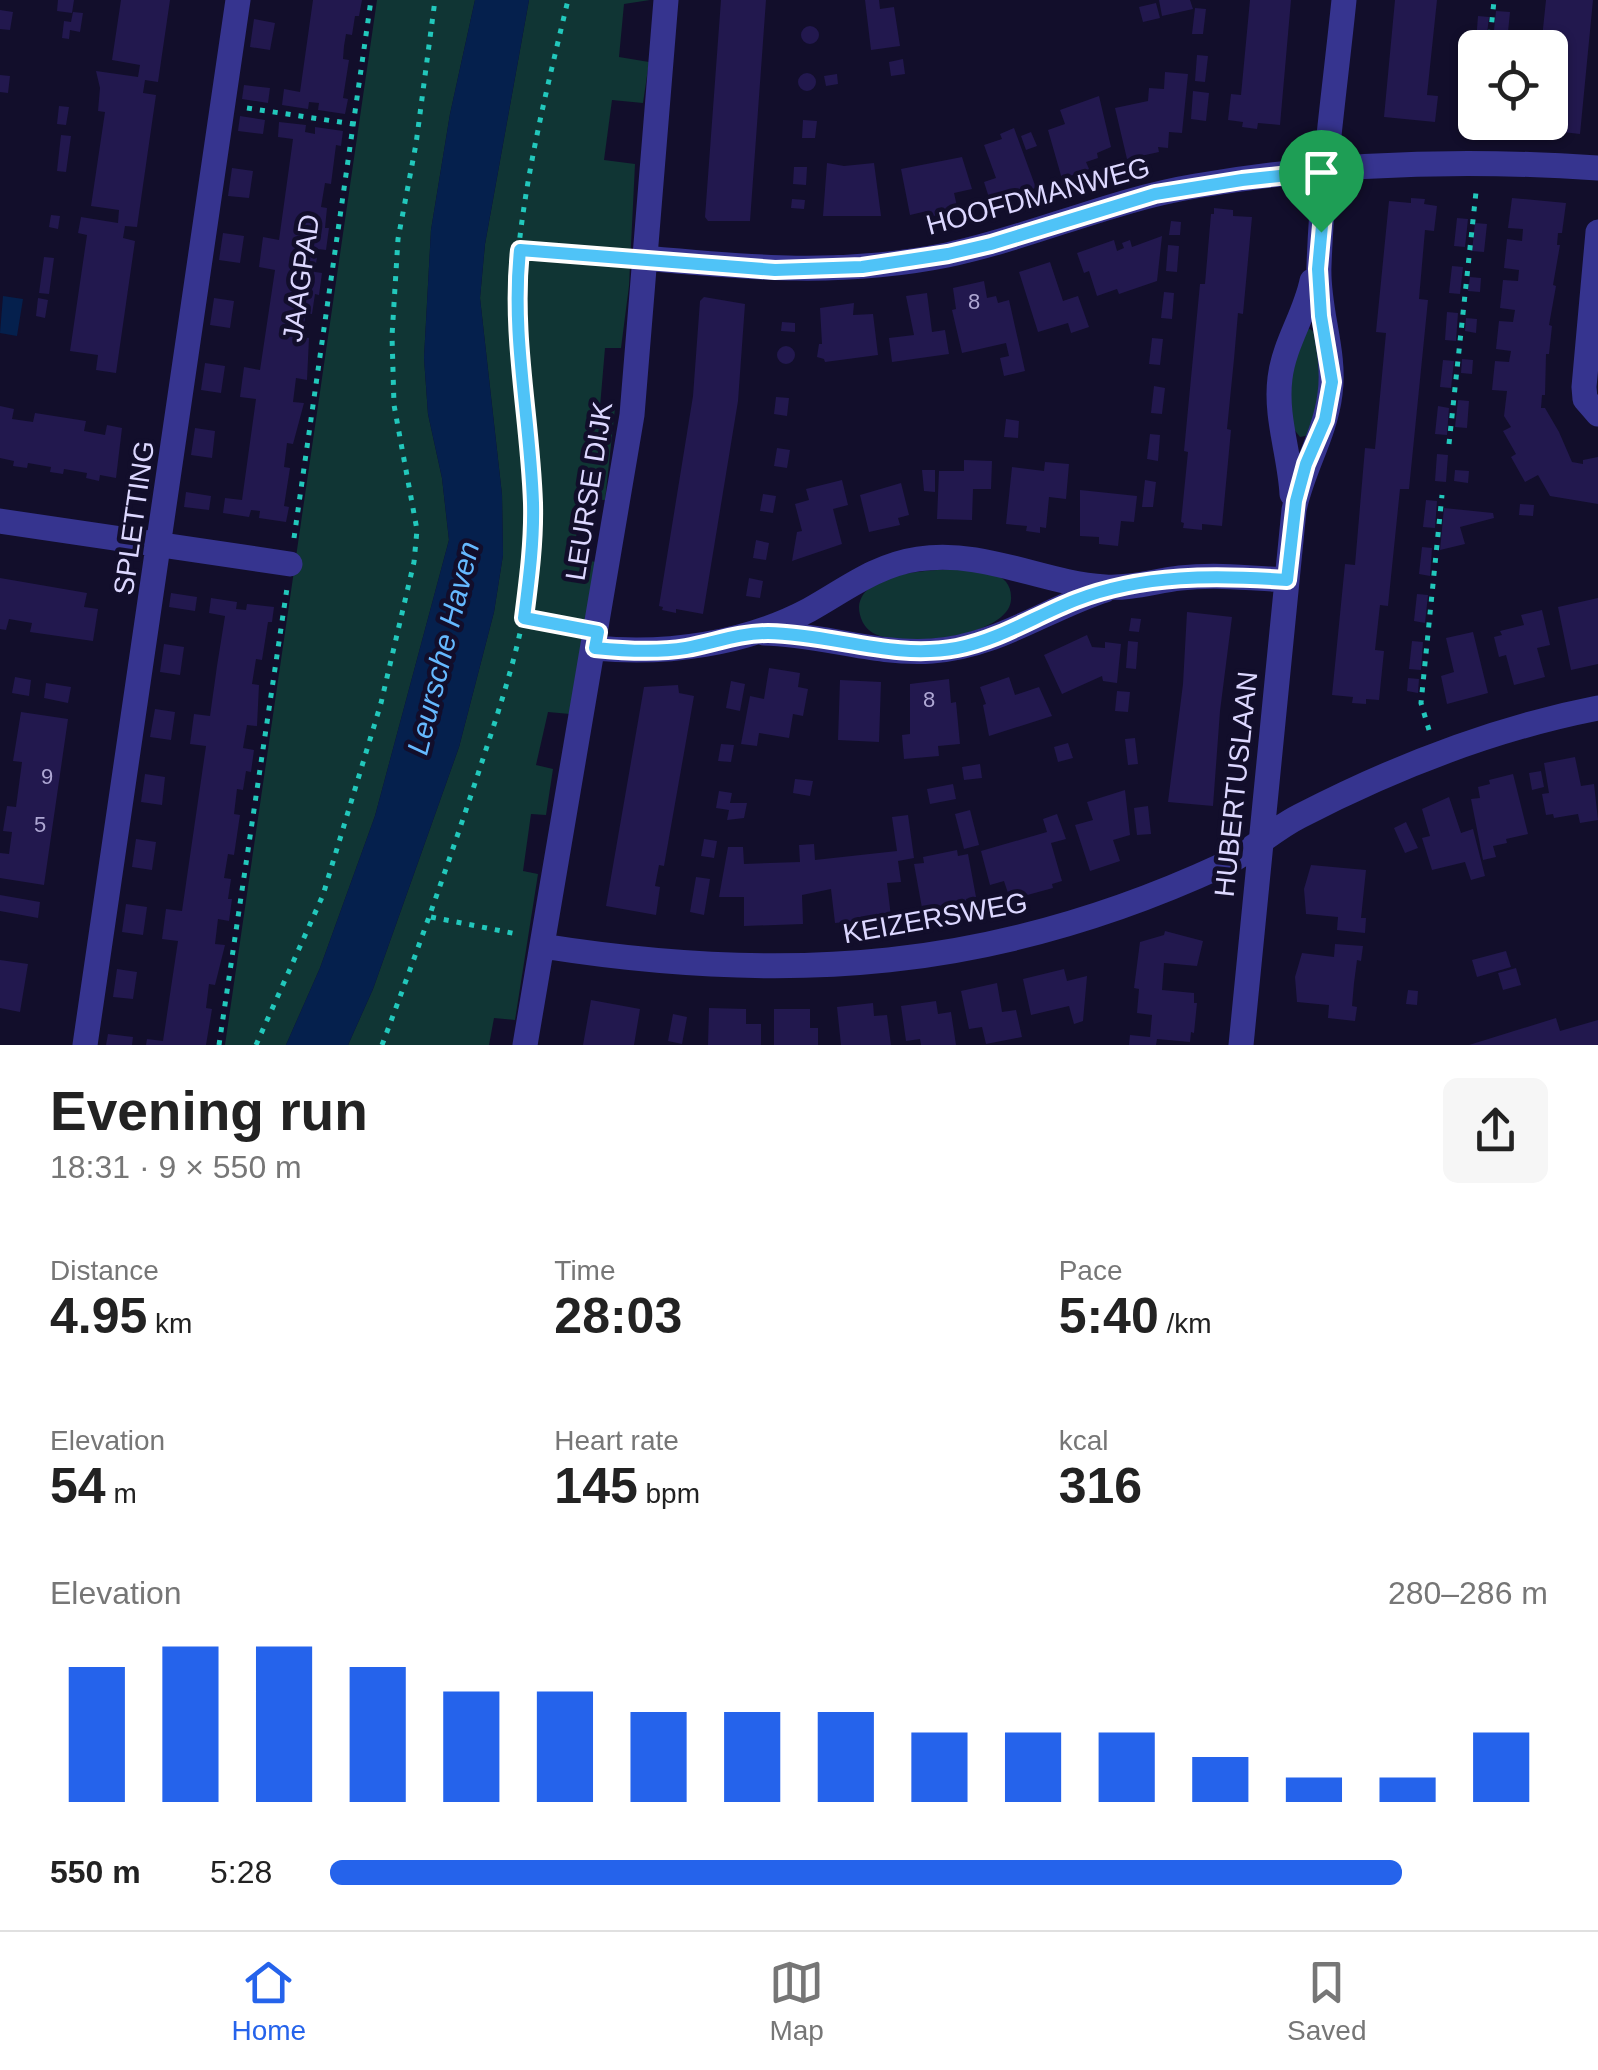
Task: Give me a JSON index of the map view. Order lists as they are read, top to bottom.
{
  "streets": {
    "street": [
      "HOOFDMANWEG",
      "LEURSE DIJK",
      "SPLETTING",
      "HUBERTUSLAAN",
      "KEIZERSWEG"
    ],
    "path": ["JAAGPAD"]
  },
  "crossings": [
    ["HOOFDMANWEG", "LEURSE DIJK"],
    ["HOOFDMANWEG", "HUBERTUSLAAN"],
    ["LEURSE DIJK", "KEIZERSWEG"],
    ["HUBERTUSLAAN", "KEIZERSWEG"]
  ],
  "water": ["Leursche Haven"],
  "house_numbers": [
    "8",
    "8",
    "9",
    "5"
  ],
  "page": {
    "heading": ["Evening run", "18:31 · 9 × 550 m"],
    "stats": [
      ["Distance", "4.95 km"],
      ["Time", "28:03"],
      ["Pace", "5:40 /km"],
      ["Elevation", "54 m"],
      ["Heart rate", "145 bpm"],
      ["kcal", "316"]
    ],
    "chart": ["Elevation", "280–286 m"],
    "list": [
      {
        "name": "550 m",
        "note": "5:28"
      }
    ],
    "tabs": ["Home", "Map", "Saved"]
  }
}
